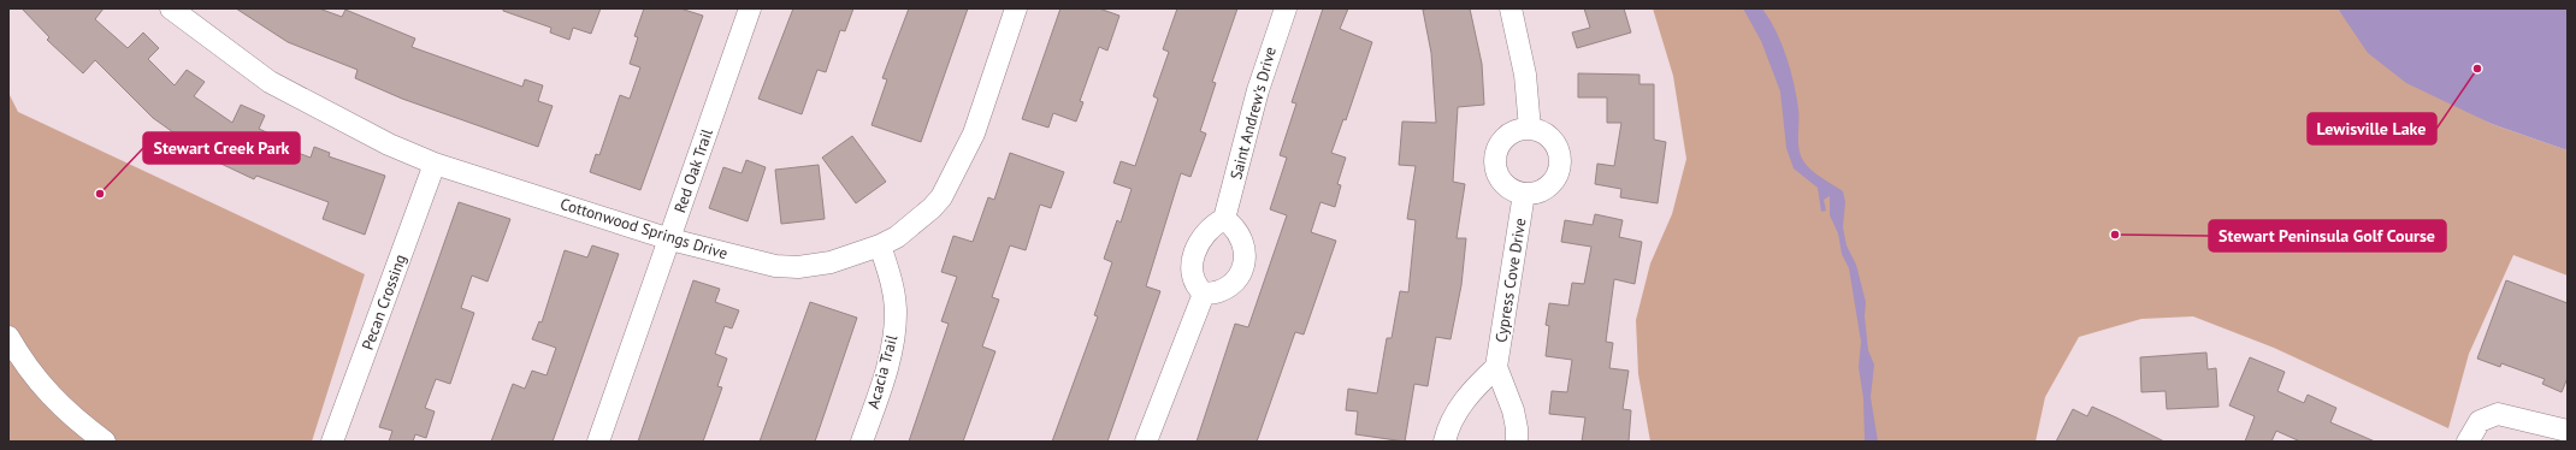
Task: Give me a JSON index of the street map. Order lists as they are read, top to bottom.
{
  "streets": {
    "street": [
      "Saint Andrew's Drive",
      "Red Oak Trail",
      "Cottonwood Springs Drive",
      "Cypress Cove Drive",
      "Pecan Crossing",
      "Acacia Trail"
    ]
  },
  "crossings": [
    ["Red Oak Trail", "Cottonwood Springs Drive"],
    ["Cottonwood Springs Drive", "Pecan Crossing"],
    ["Cottonwood Springs Drive", "Acacia Trail"]
  ],
  "places": ["Lewisville Lake", "Stewart Creek Park", "Stewart Peninsula Golf Course"]
}
